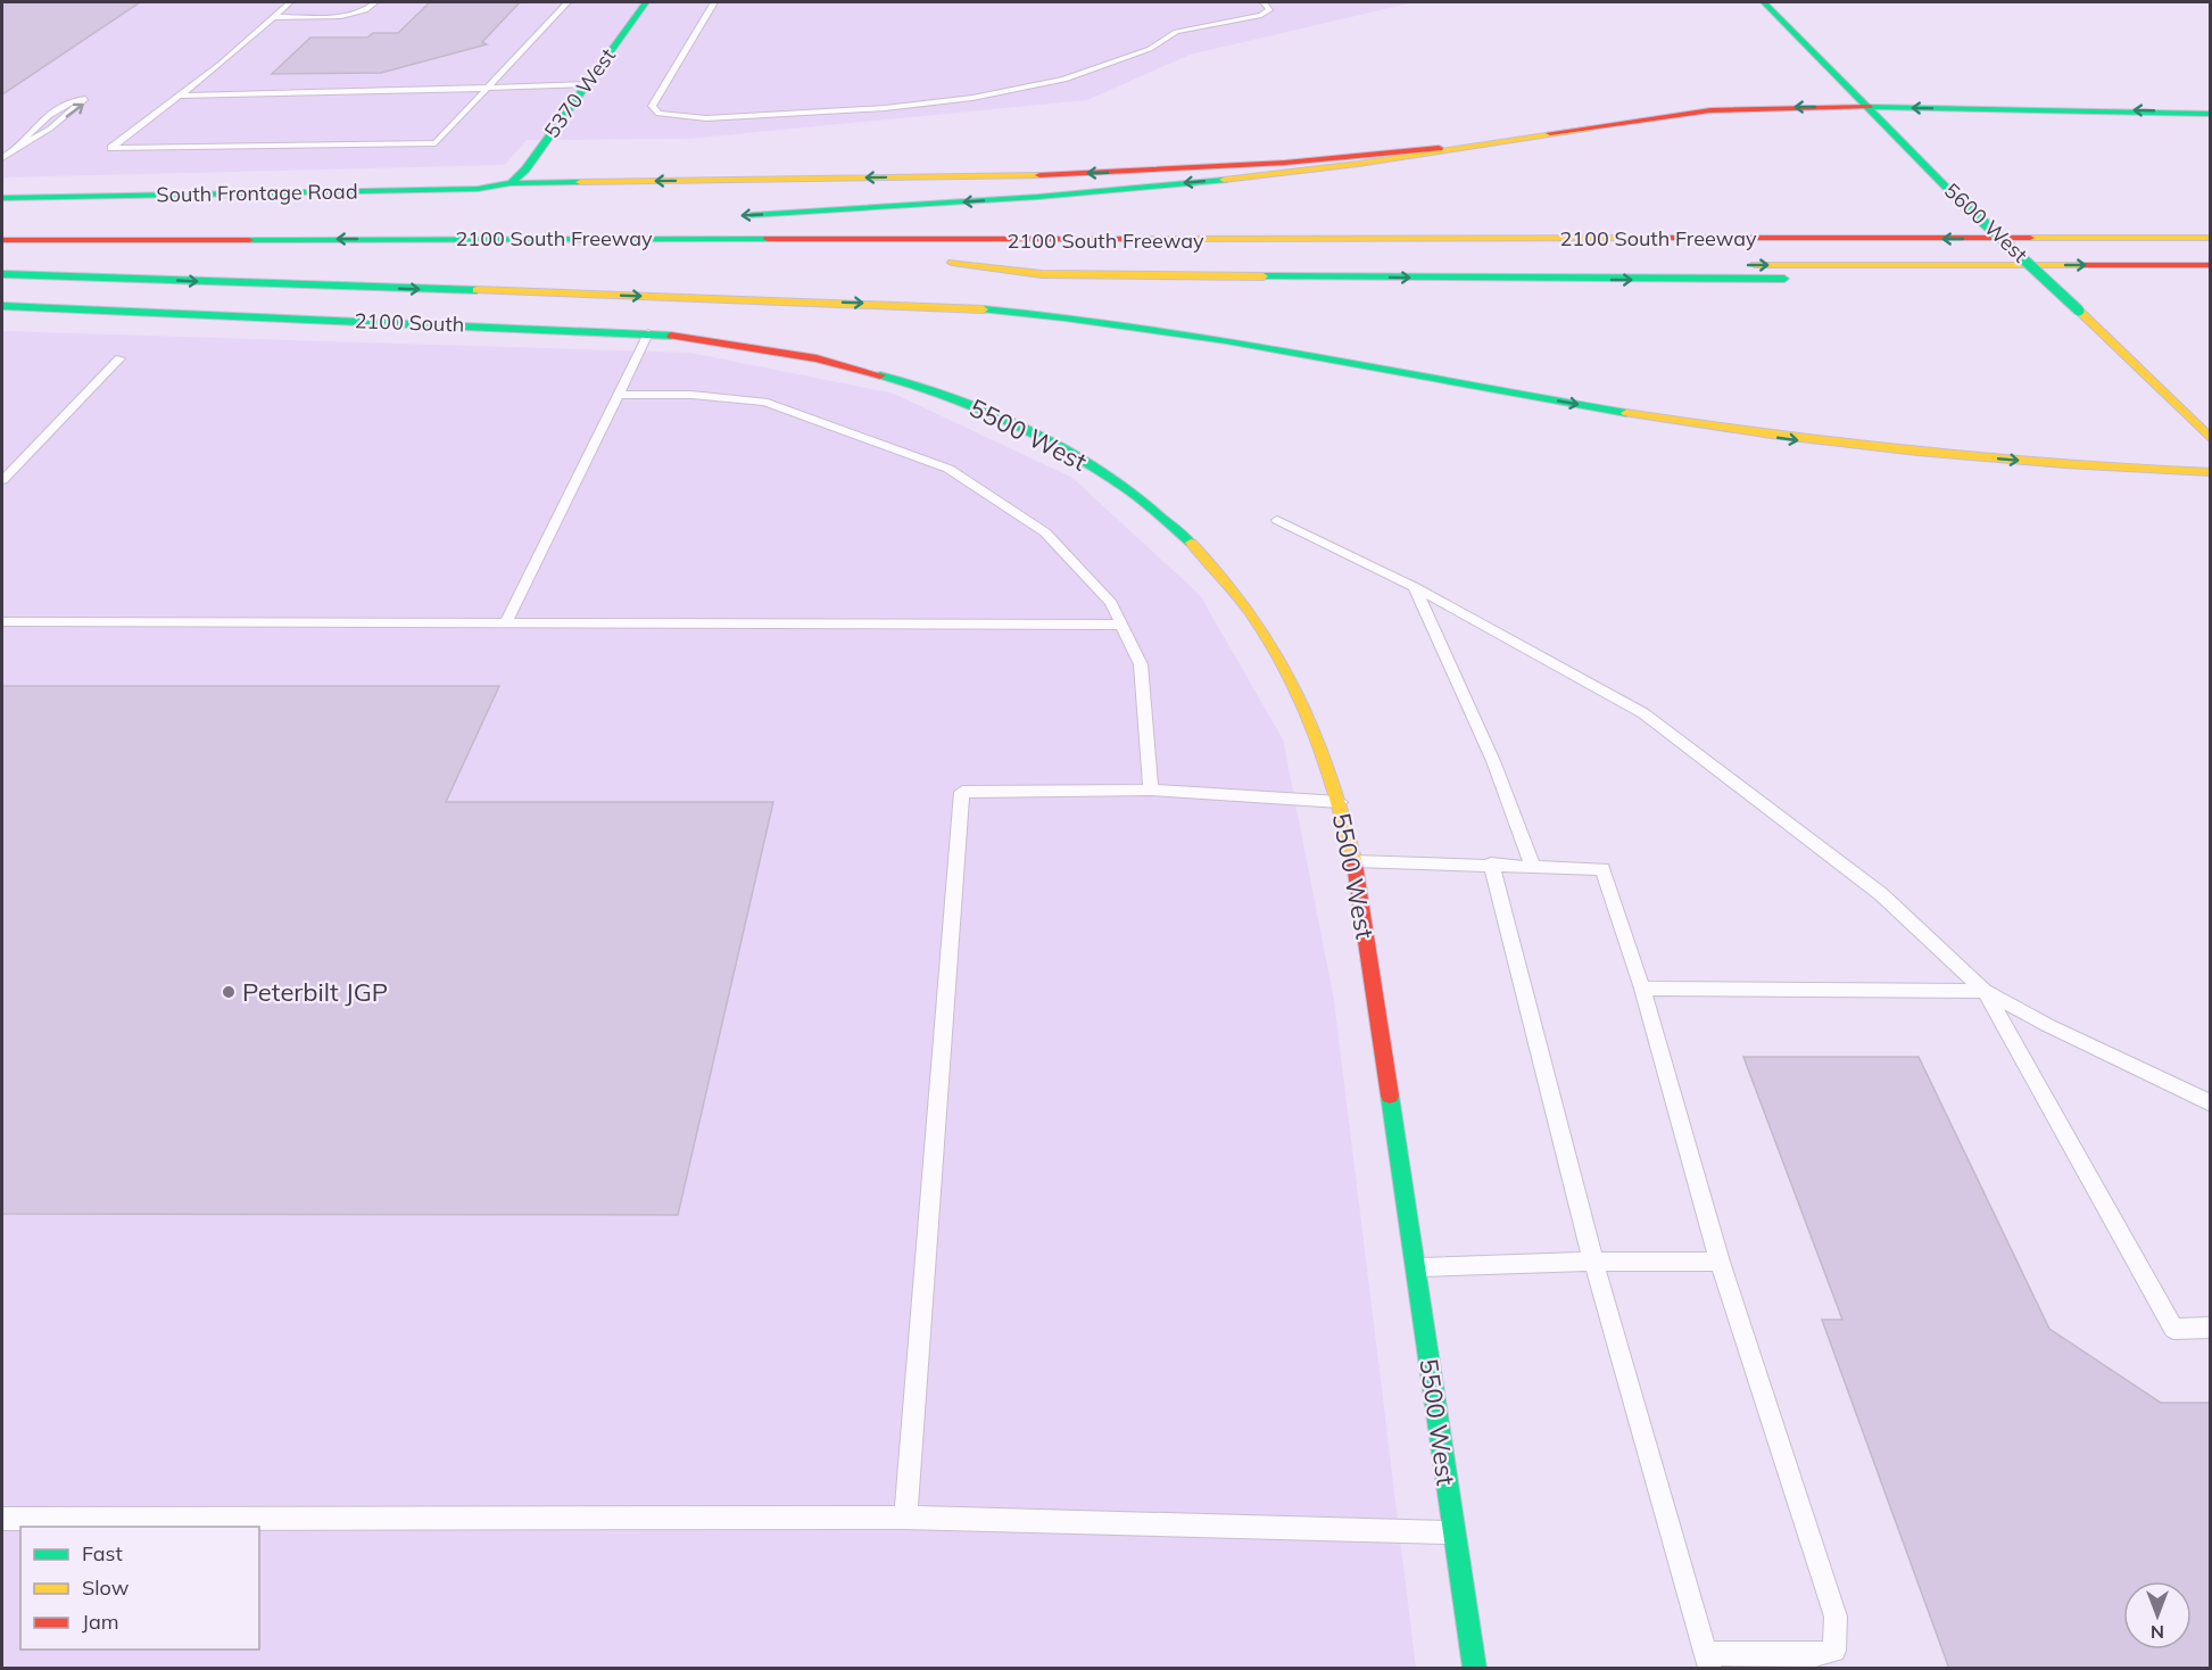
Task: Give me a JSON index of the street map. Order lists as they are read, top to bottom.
{
  "streets": {
    "main road": [
      "5370 West",
      "South Frontage Road",
      "5600 West",
      "2100 South Freeway",
      "2100 South",
      "5500 West"
    ]
  },
  "crossings": [
    ["5370 West", "South Frontage Road"],
    ["2100 South", "5500 West"]
  ],
  "places": ["Peterbilt JGP"],
  "legend": ["Fast", "Slow", "Jam"],
  "north": "bottom"
}
